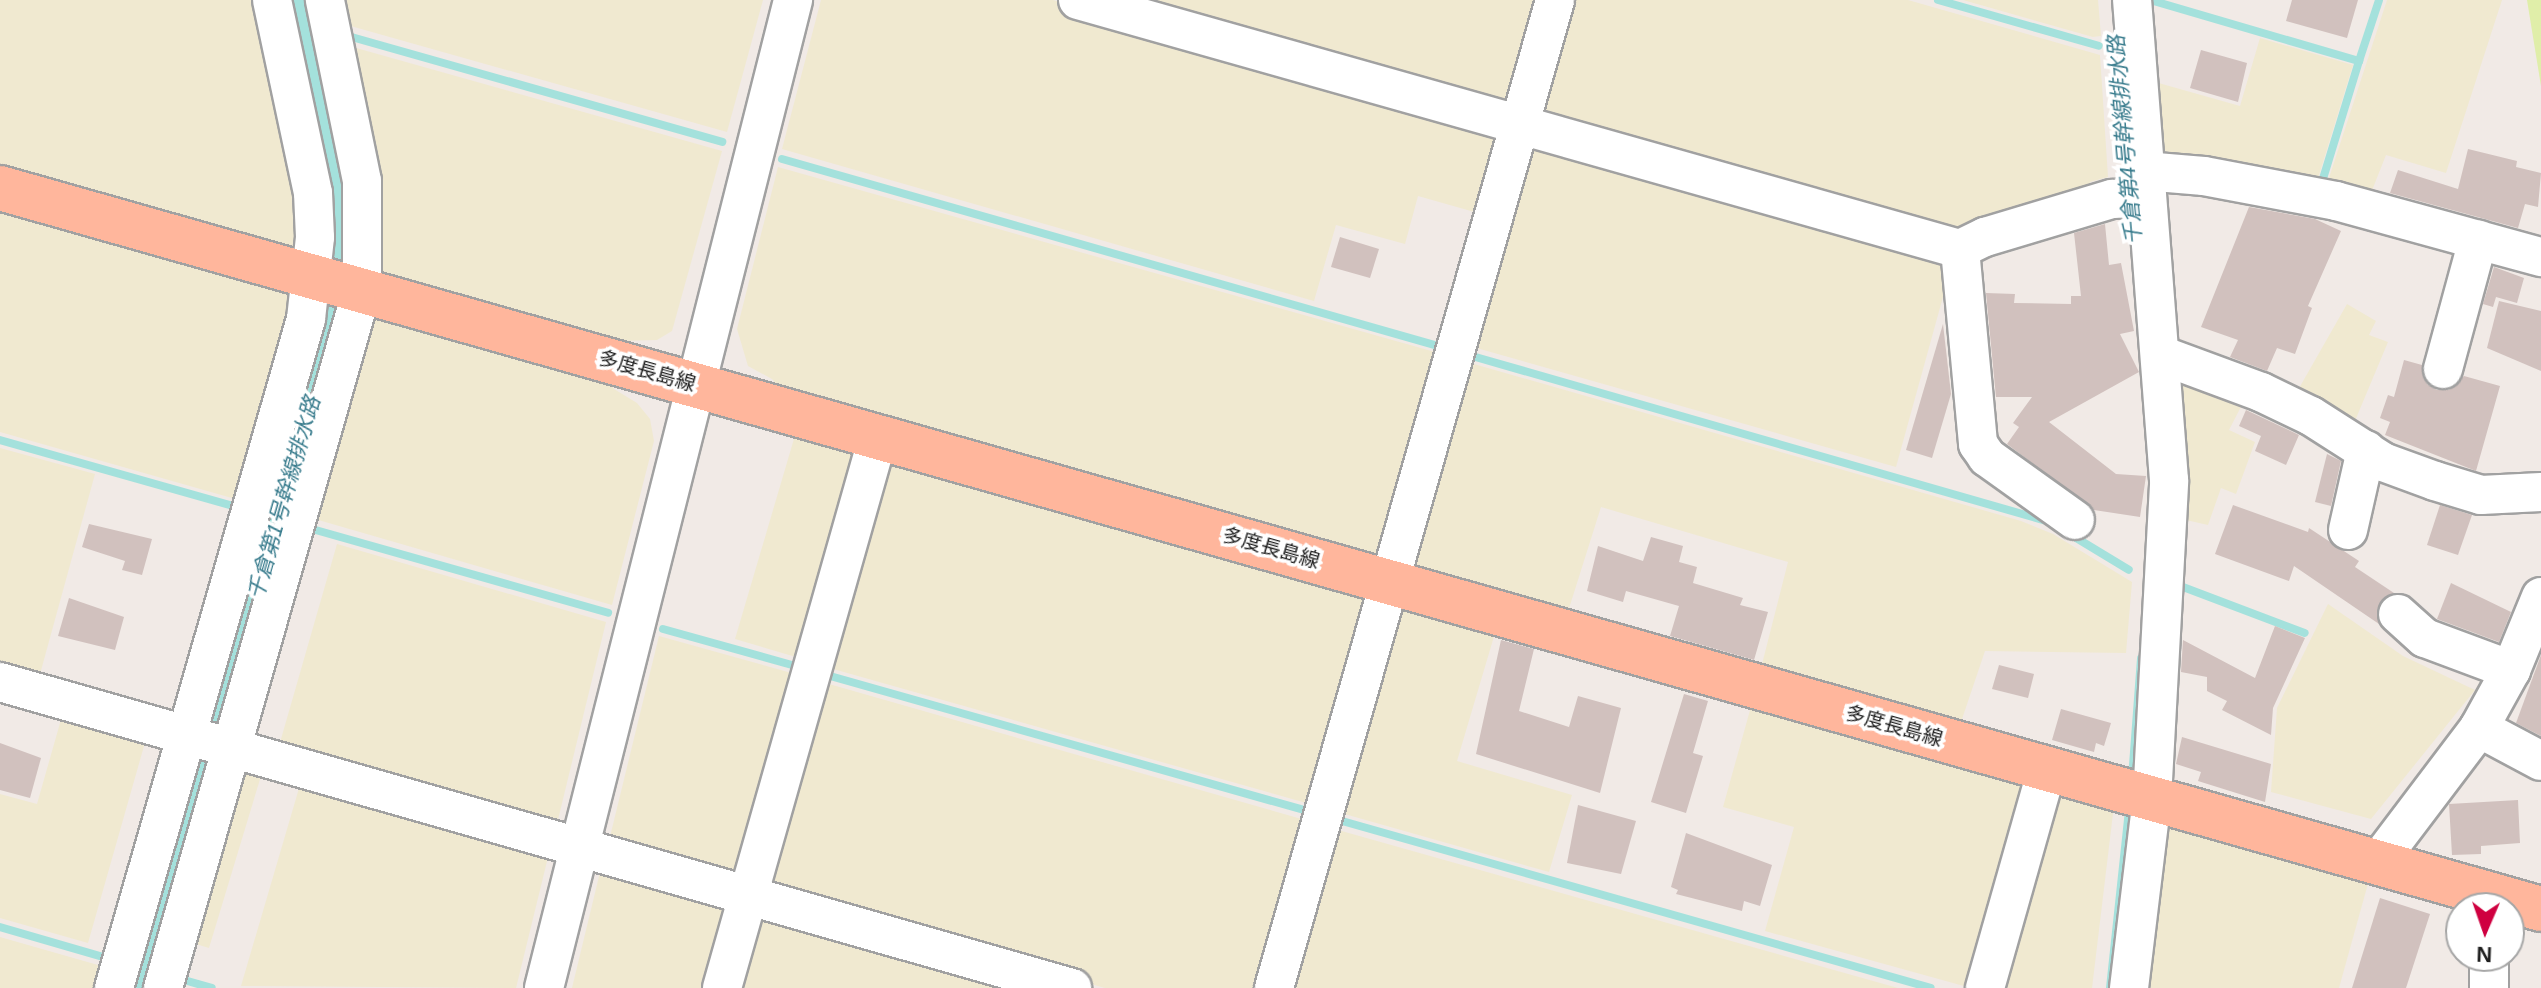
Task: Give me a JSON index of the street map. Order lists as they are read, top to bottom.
{
  "streets": {
    "main road": ["多度長島線"]
  },
  "water": ["千倉第4号幹線排水路", "千倉第1号幹線排水路"],
  "north": "bottom"
}
